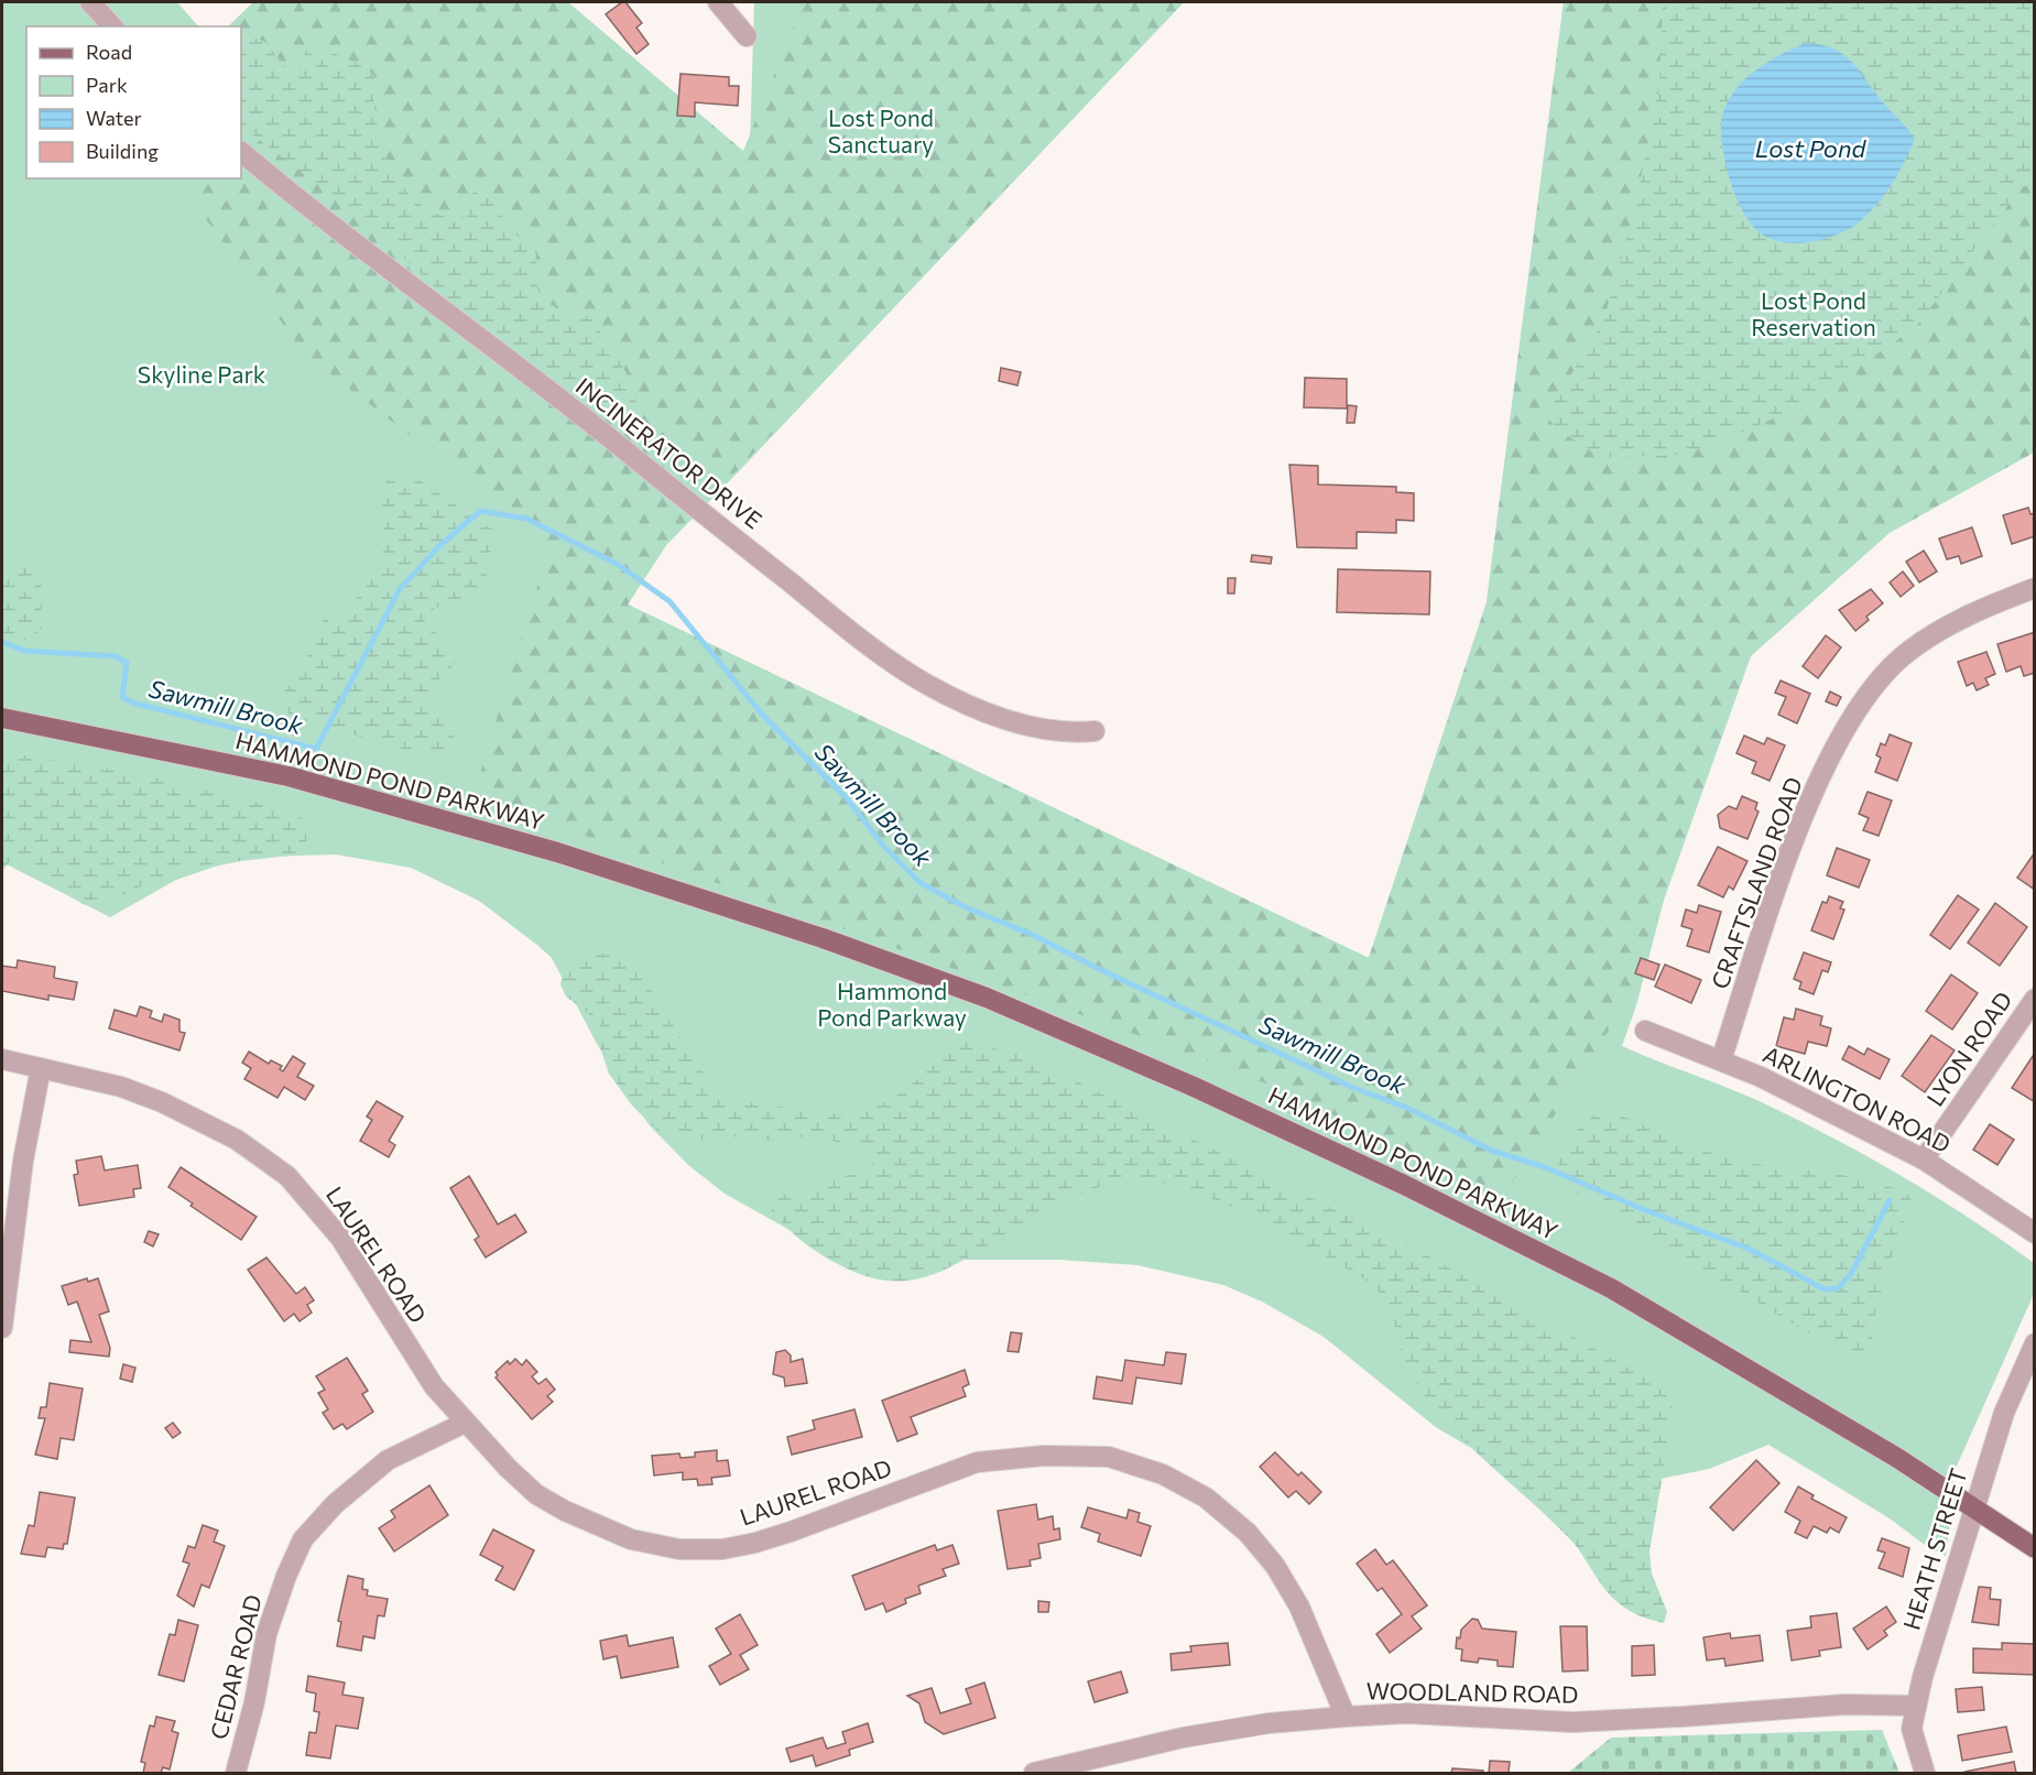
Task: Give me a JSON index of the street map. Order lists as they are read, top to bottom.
{
  "streets": {
    "main road": ["HAMMOND POND PARKWAY"],
    "street": [
      "INCINERATOR DRIVE",
      "CRAFTSLAND ROAD",
      "LYON ROAD",
      "ARLINGTON ROAD",
      "LAUREL ROAD",
      "HEATH STREET",
      "CEDAR ROAD",
      "WOODLAND ROAD"
    ]
  },
  "crossings": [
    ["HAMMOND POND PARKWAY", "HEATH STREET"],
    ["CRAFTSLAND ROAD", "ARLINGTON ROAD"],
    ["LYON ROAD", "ARLINGTON ROAD"],
    ["LAUREL ROAD", "CEDAR ROAD"],
    ["LAUREL ROAD", "WOODLAND ROAD"],
    ["HEATH STREET", "WOODLAND ROAD"]
  ],
  "water": ["Lost Pond", "Sawmill Brook"],
  "parks": [
    "Lost Pond Sanctuary",
    "Lost Pond Reservation",
    "Skyline Park",
    "Hammond Pond Parkway"
  ],
  "legend": [
    "Road",
    "Park",
    "Water",
    "Building"
  ]
}
